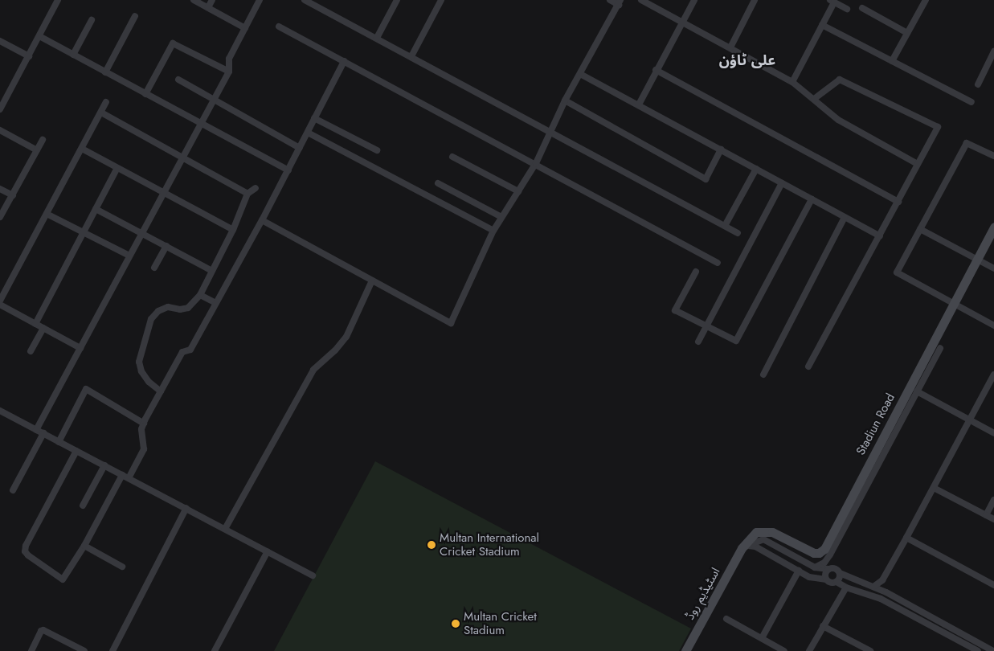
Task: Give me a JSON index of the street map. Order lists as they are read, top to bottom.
{
  "streets": {
    "main road": ["Stadiun Road", "اسٹیڈیم روڈ"]
  },
  "crossings": [
    ["Stadiun Road", "اسٹیڈیم روڈ"]
  ],
  "districts": ["علی ٹاؤن"],
  "places": ["Multan International Cricket Stadium", "Multan Cricket Stadium"]
}
